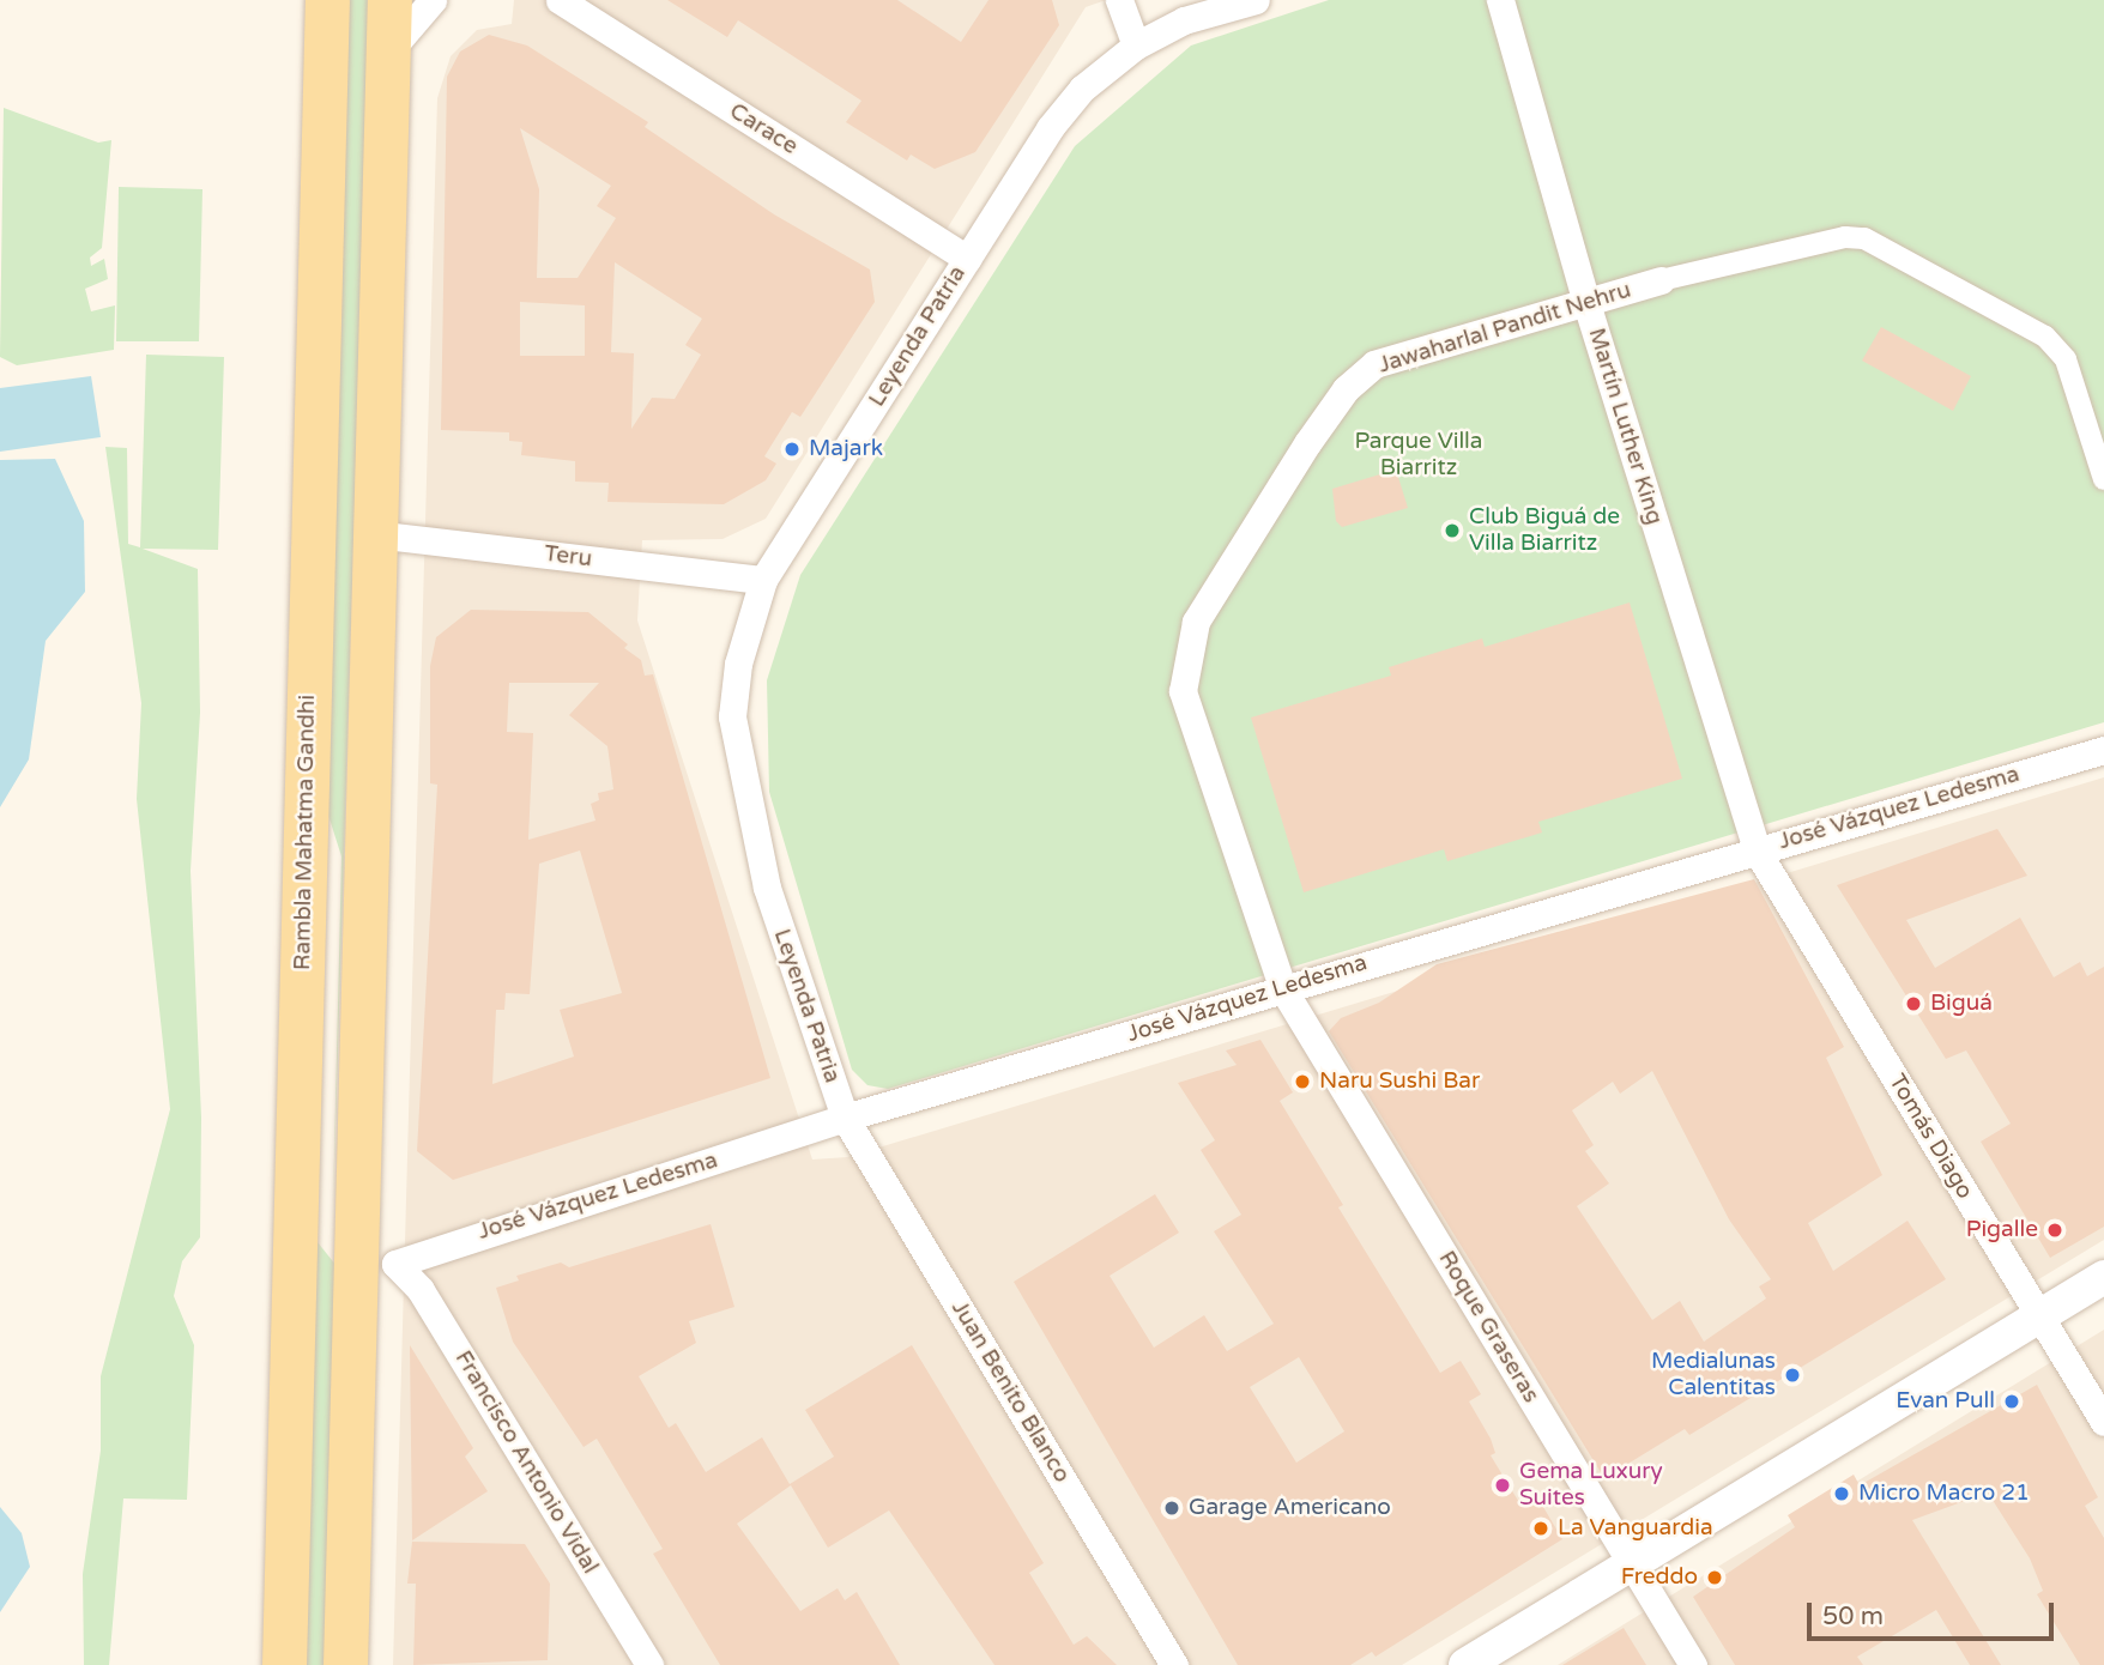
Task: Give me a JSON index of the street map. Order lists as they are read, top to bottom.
{
  "streets": {
    "main road": ["Rambla Mahatma Gandhi"],
    "street": [
      "Carace",
      "Jawaharlal Pandit Nehru",
      "Leyenda Patria",
      "Martín Luther King",
      "Teru",
      "José Vázquez Ledesma",
      "Tomás Diago",
      "Roque Graseras",
      "Juan Benito Blanco",
      "Francisco Antonio Vidal"
    ]
  },
  "crossings": [
    ["Carace", "Leyenda Patria"],
    ["Jawaharlal Pandit Nehru", "Martín Luther King"],
    ["Jawaharlal Pandit Nehru", "José Vázquez Ledesma"],
    ["Jawaharlal Pandit Nehru", "Roque Graseras"],
    ["Leyenda Patria", "Teru"],
    ["Leyenda Patria", "José Vázquez Ledesma"],
    ["Leyenda Patria", "Juan Benito Blanco"],
    ["Martín Luther King", "José Vázquez Ledesma"],
    ["Martín Luther King", "Tomás Diago"],
    ["José Vázquez Ledesma", "Tomás Diago"],
    ["José Vázquez Ledesma", "Roque Graseras"],
    ["José Vázquez Ledesma", "Juan Benito Blanco"],
    ["José Vázquez Ledesma", "Francisco Antonio Vidal"]
  ],
  "parks": ["Parque Villa Biarritz"],
  "places": [
    "Majark",
    "Club Biguá de Villa Biarritz",
    "Biguá",
    "Naru Sushi Bar",
    "Pigalle",
    "Medialunas Calentitas",
    "Evan Pull",
    "Gema Luxury Suites",
    "Micro Macro 21",
    "Garage Americano",
    "La Vanguardia",
    "Freddo"
  ],
  "scale_bar": "50 m"
}
